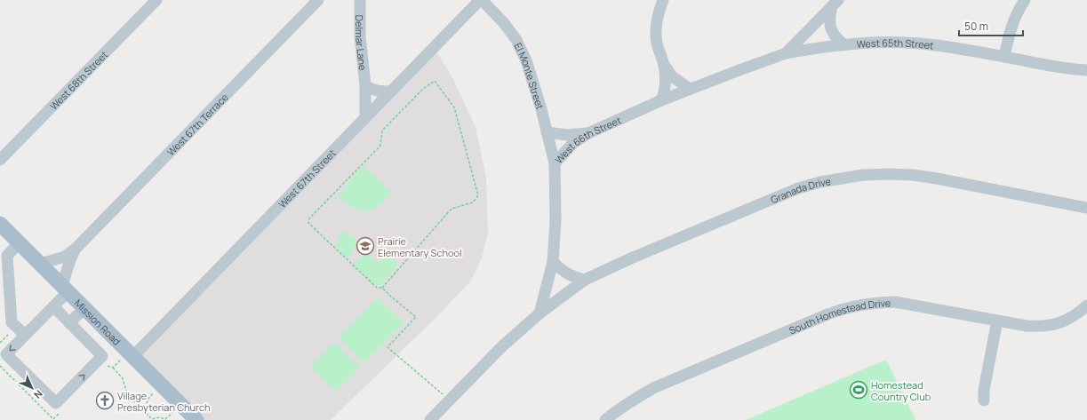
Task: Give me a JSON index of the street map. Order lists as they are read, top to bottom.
{
  "streets": {
    "main road": ["Mission Road"],
    "street": [
      "Delmar Lane",
      "West 65th Street",
      "El Monte Street",
      "West 68th Street",
      "West 67th Terrace",
      "West 66th Street",
      "West 67th Street",
      "Granada Drive",
      "South Homestead Drive"
    ]
  },
  "crossings": [
    ["Delmar Lane", "West 67th Street"],
    ["West 65th Street", "West 66th Street"],
    ["El Monte Street", "West 66th Street"],
    ["El Monte Street", "West 67th Street"],
    ["West 67th Terrace", "Mission Road"],
    ["West 66th Street", "Granada Drive"],
    ["West 67th Street", "Mission Road"]
  ],
  "places": {
    "school or university": ["Prairie Elementary School"],
    "sports": ["Homestead Country Club"],
    "church": ["Village Presbyterian Church"]
  },
  "scale_bar": "50 m",
  "north": "bottom right"
}
